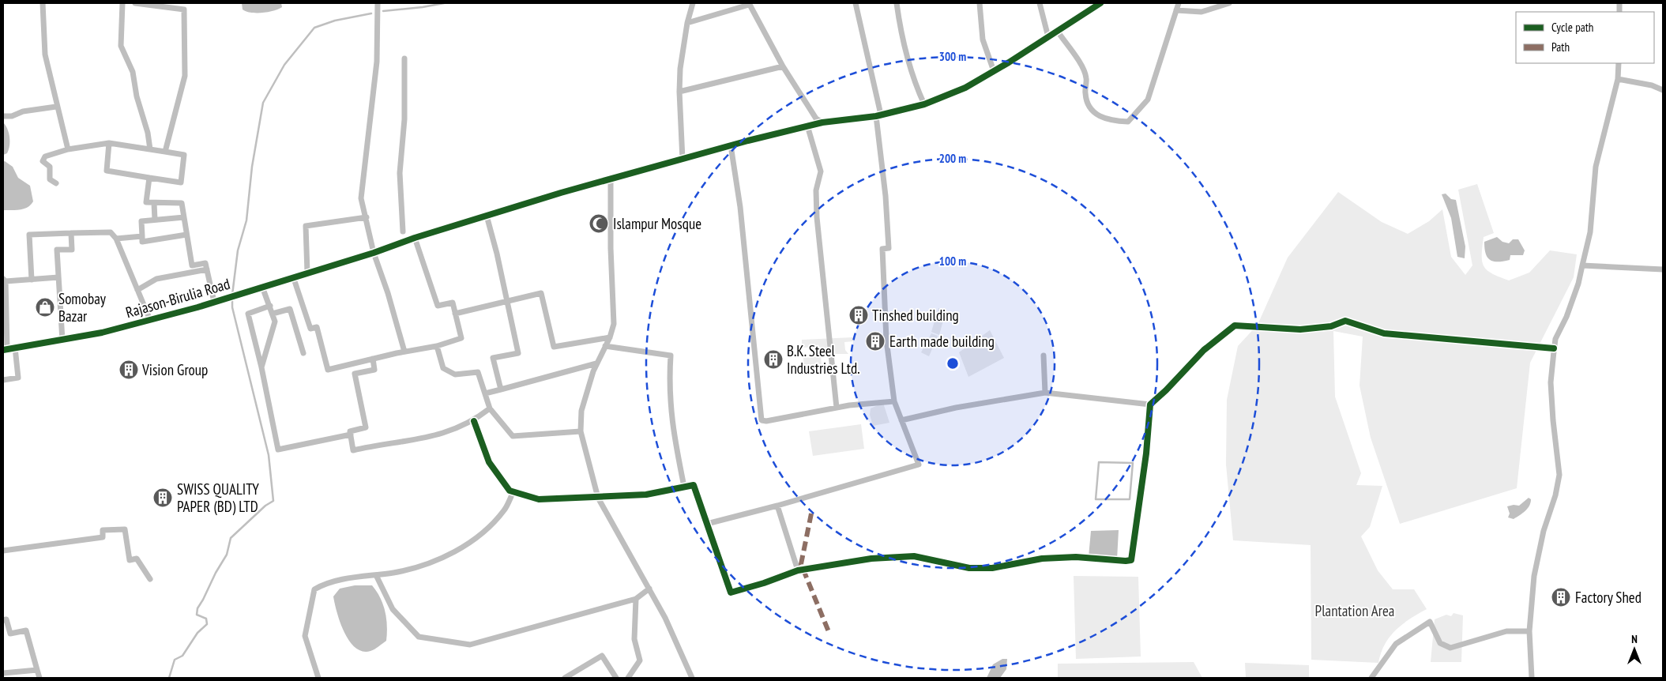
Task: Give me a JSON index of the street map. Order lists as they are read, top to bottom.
{
  "streets": {
    "street": ["Rajason-Birulia Road"]
  },
  "parks": ["Plantation Area"],
  "places": {
    "mosque": ["Islampur Mosque"],
    "shop": ["Somobay Bazar"],
    "building": [
      "Tinshed building",
      "Earth made building",
      "B.K. Steel Industries Ltd.",
      "Vision Group",
      "SWISS QUALITY PAPER (BD) LTD",
      "Factory Shed"
    ]
  },
  "legend": ["Cycle path", "Path"],
  "north": "top",
  "rings": ["300 m", "200 m", "100 m"]
}
